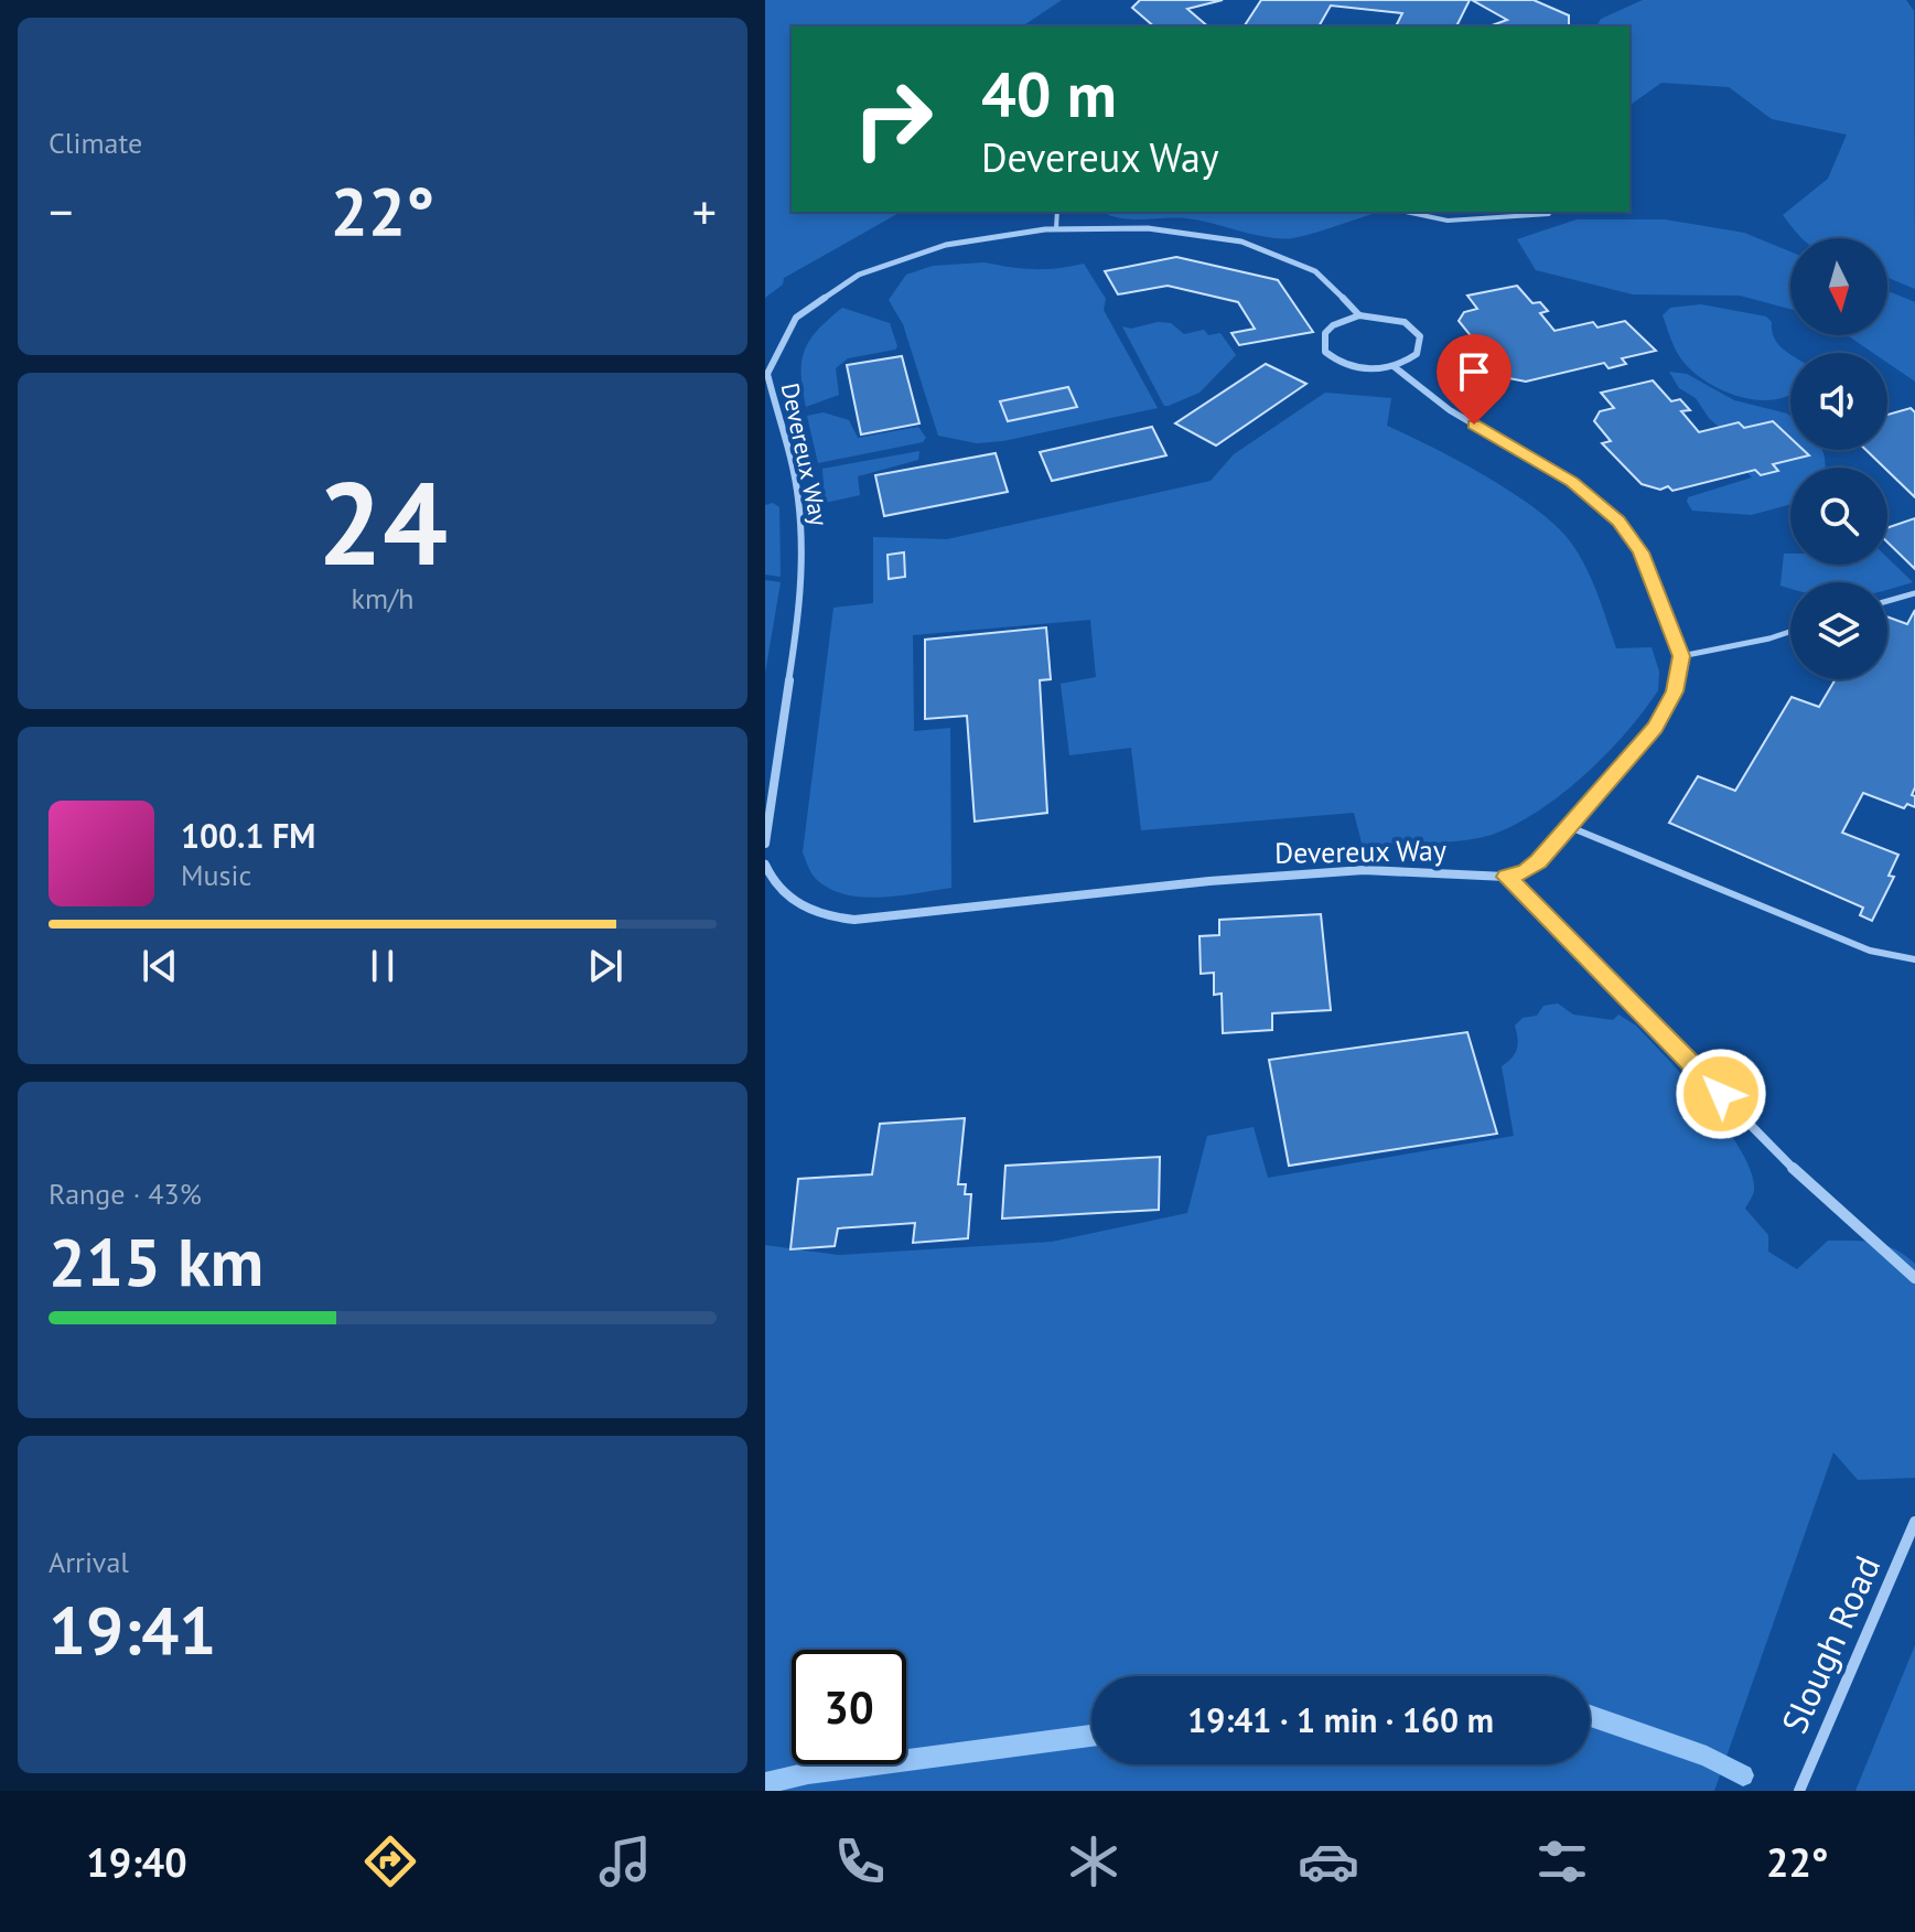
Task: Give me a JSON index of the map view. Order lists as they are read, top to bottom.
{
  "streets": {
    "street": ["Devereux Way", "Slough Road"]
  },
  "north": "bottom",
  "page": {
    "tile": [
      "Climate",
      ["24", "km/h"],
      ["Range · 43%", "215 km"],
      ["Arrival", "19:41"]
    ],
    "turn": ["40 m", "Devereux Way"],
    "heat": ["−", "22°", "+"],
    "song": ["100.1 FM", "Music"],
    "limit": "30",
    "trip": "19:41 · 1 min · 160 m",
    "tabs": ["19:40", "22°"]
  }
}
